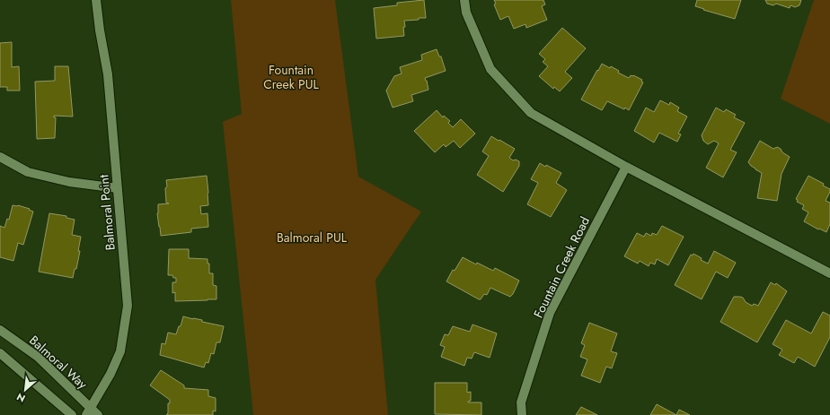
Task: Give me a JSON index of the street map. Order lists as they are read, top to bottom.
{
  "streets": {
    "street": ["Balmoral Point", "Fountain Creek Road", "Balmoral Way"]
  },
  "crossings": [
    ["Balmoral Point", "Balmoral Way"]
  ],
  "parks": ["Fountain Creek PUL", "Balmoral PUL"],
  "north": "bottom left"
}
